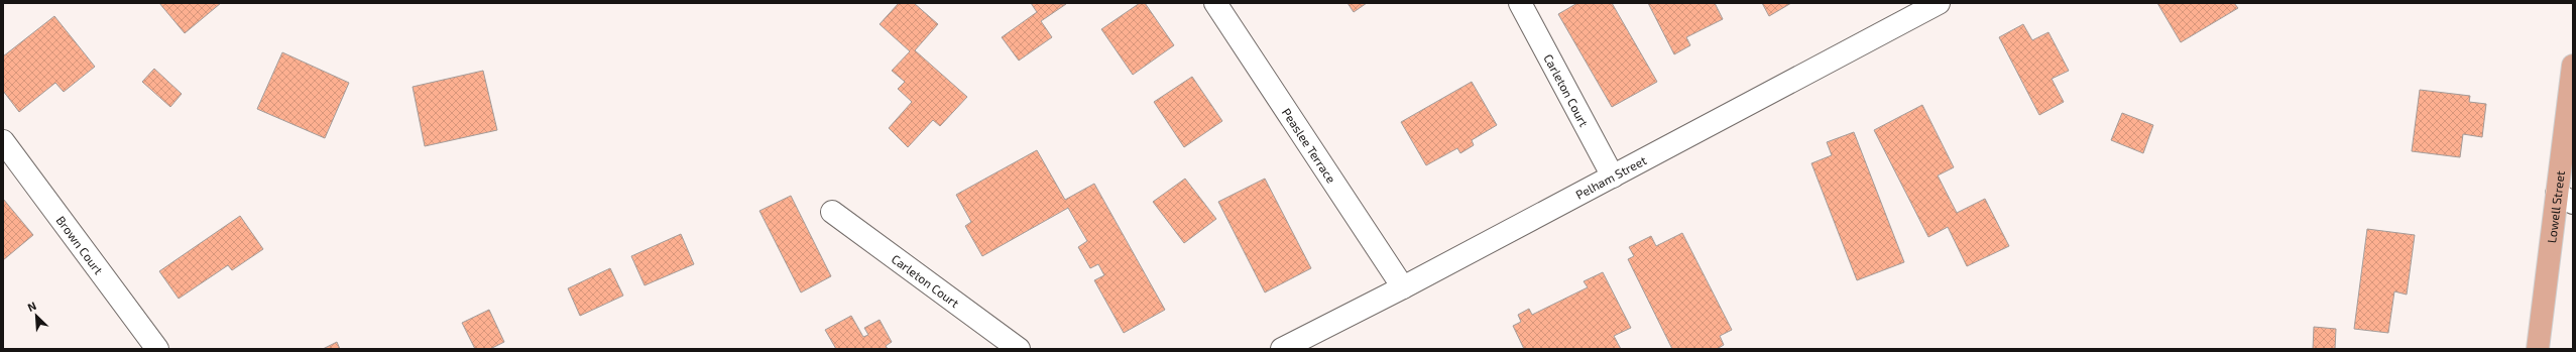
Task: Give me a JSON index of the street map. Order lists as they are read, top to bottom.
{
  "streets": {
    "main road": ["Lowell Street"],
    "street": [
      "Carleton Court",
      "Peaslee Terrace",
      "Pelham Street",
      "Brown Court"
    ]
  },
  "crossings": [
    ["Carleton Court", "Pelham Street"],
    ["Peaslee Terrace", "Pelham Street"]
  ],
  "north": "top left"
}
